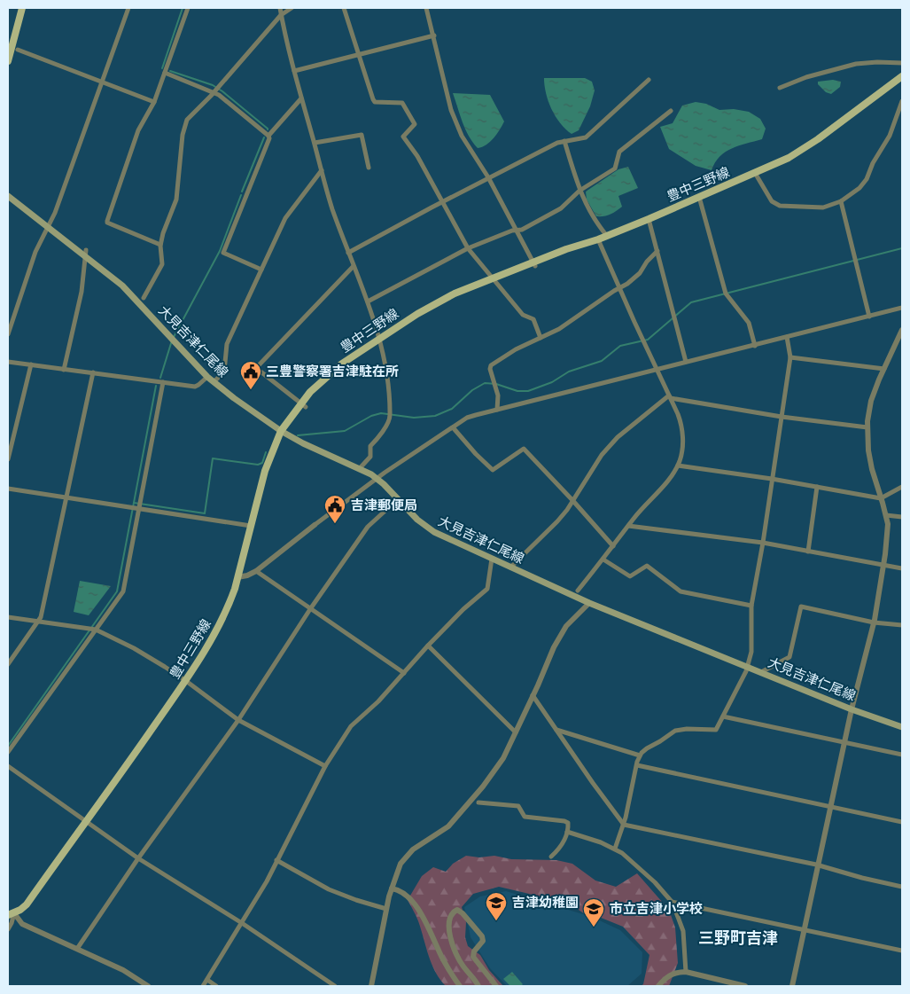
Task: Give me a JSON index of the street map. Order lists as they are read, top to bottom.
{
  "streets": {
    "main road": ["豊中三野線", "大見吉津仁尾線"]
  },
  "crossings": [
    ["豊中三野線", "大見吉津仁尾線"]
  ],
  "districts": ["三野町吉津"],
  "places": {
    "public building": ["三豊警察署吉津駐在所", "吉津郵便局"],
    "school or university": ["吉津幼稚園", "市立吉津小学校"]
  }
}
